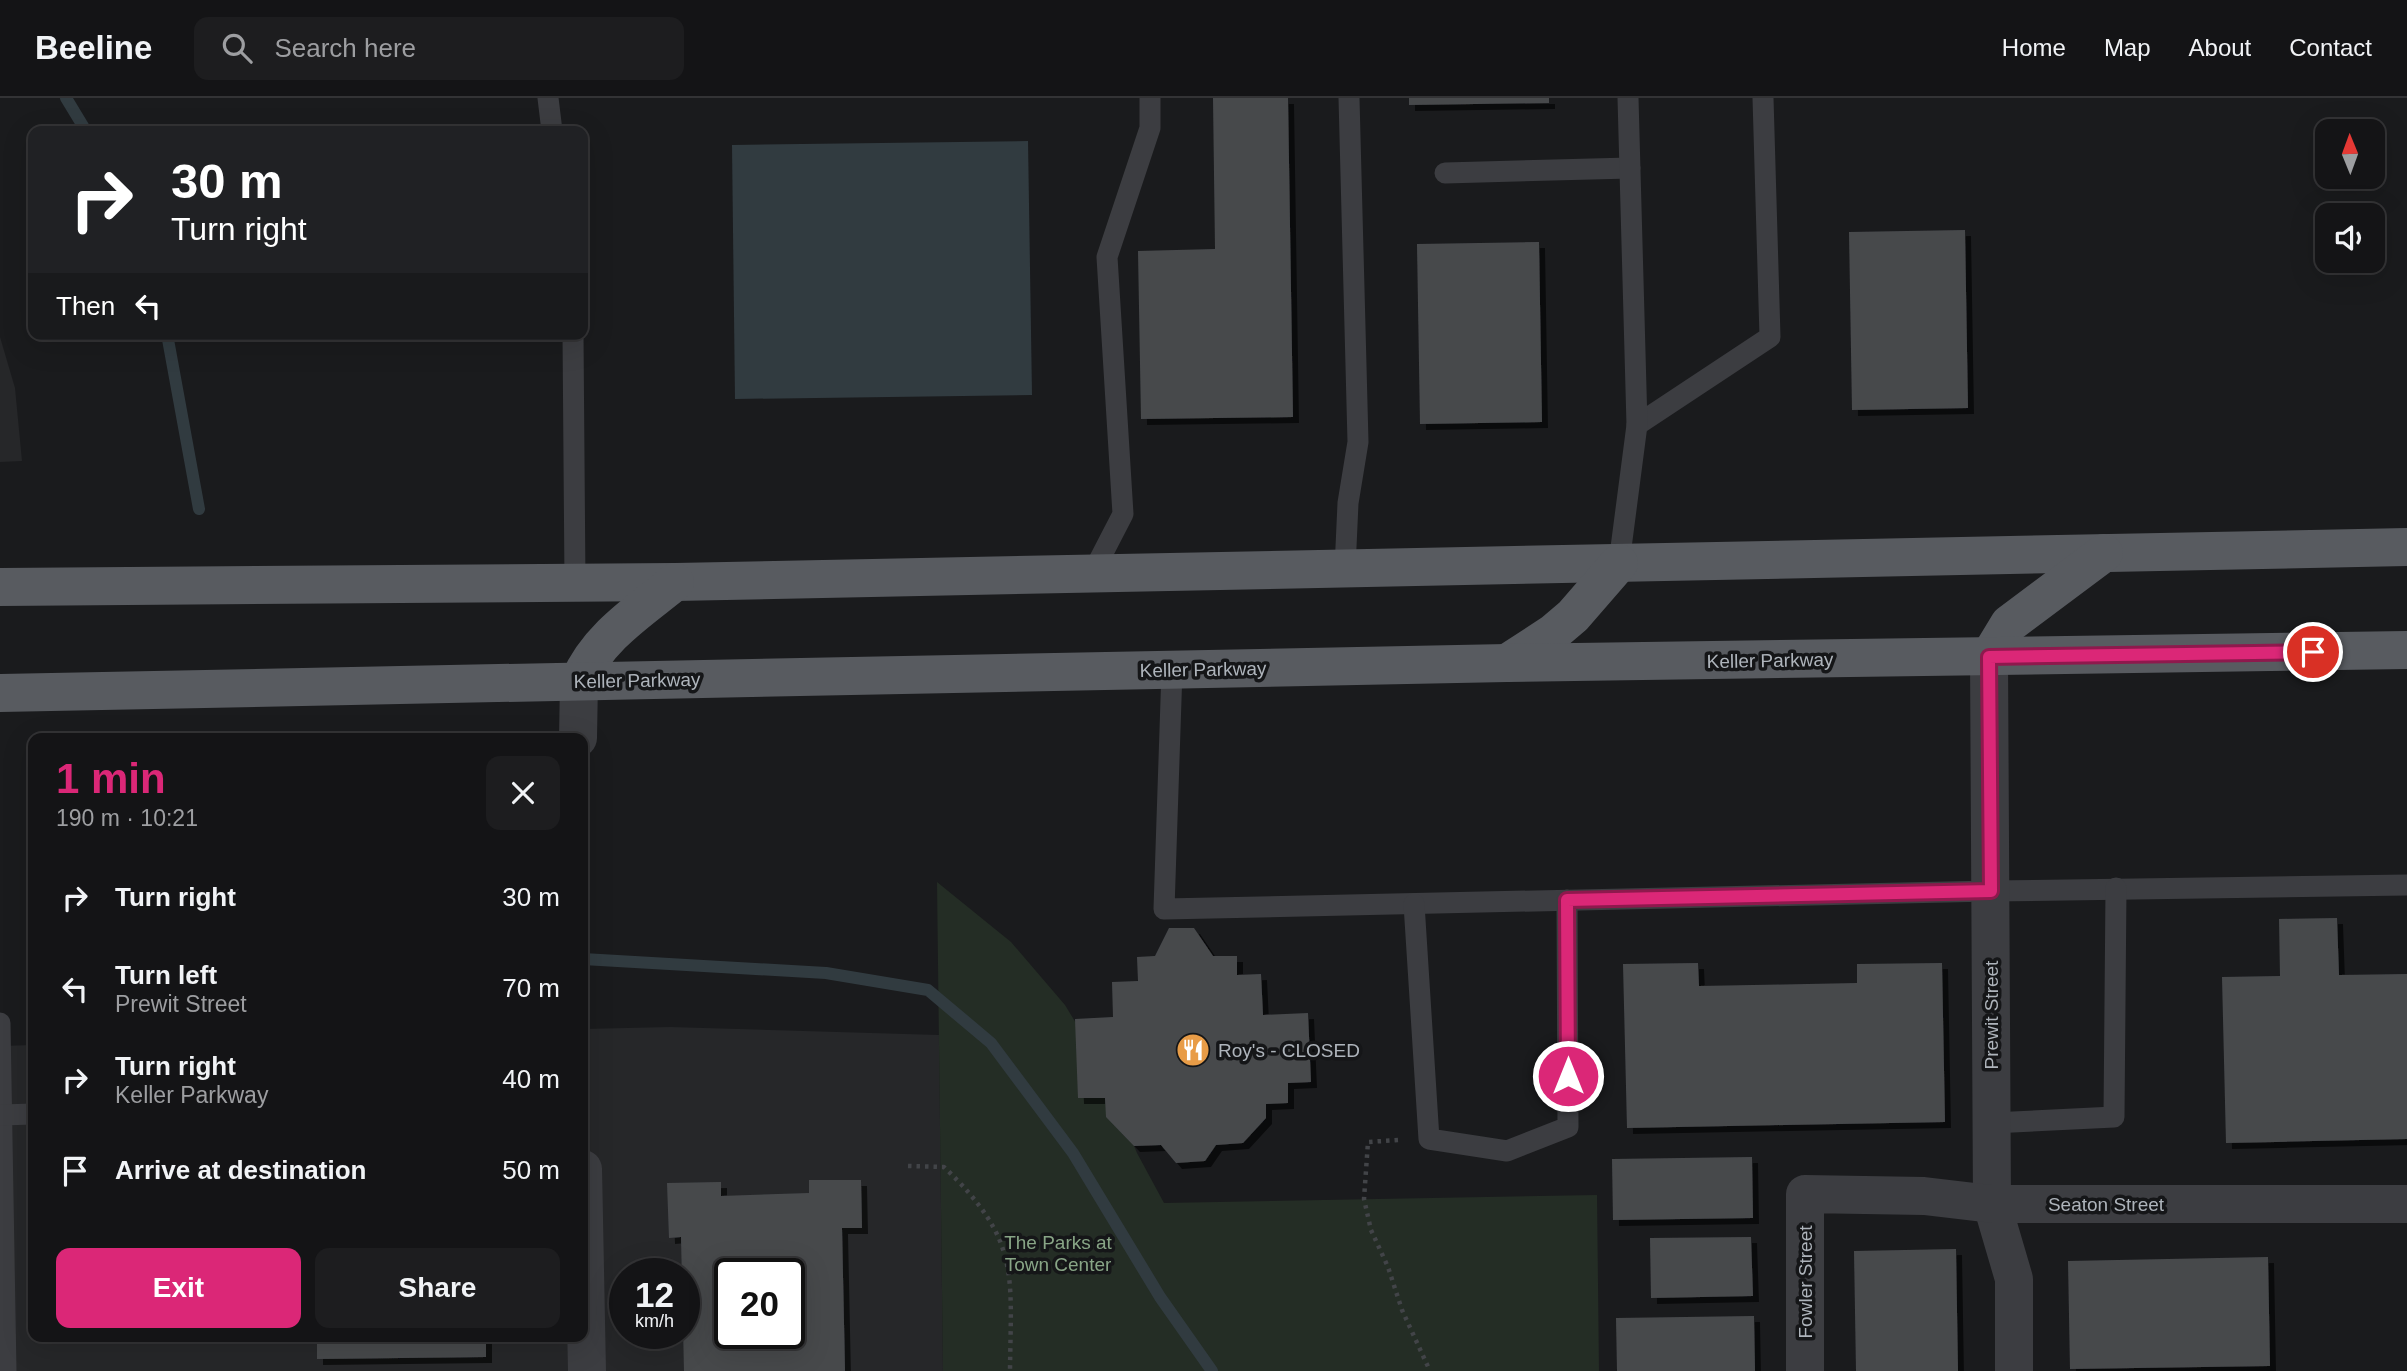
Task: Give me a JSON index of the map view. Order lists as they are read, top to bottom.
{
  "streets": {
    "main road": ["Keller Parkway"],
    "street": ["Prewit Street", "Seaton Street", "Fowler Street"]
  },
  "crossings": [
    ["Keller Parkway", "Prewit Street"],
    ["Prewit Street", "Seaton Street"],
    ["Seaton Street", "Fowler Street"]
  ],
  "parks": ["The Parks at Town Center"],
  "places": {
    "restaurant": ["Roy's - CLOSED"]
  },
  "north": "top",
  "page": {
    "header": "Beeline",
    "search": "Search here",
    "nav": [
      "Home",
      "Map",
      "About",
      "Contact"
    ],
    "turn": ["30 m", "Turn right"],
    "then": "Then",
    "heading": ["1 min", "190 m · 10:21"],
    "list": [
      {
        "name": "Turn right",
        "value": "30 m"
      },
      {
        "name": "Turn left",
        "note": "Prewit Street",
        "value": "70 m"
      },
      {
        "name": "Turn right",
        "note": "Keller Parkway",
        "value": "40 m"
      },
      {
        "name": "Arrive at destination",
        "value": "50 m"
      }
    ],
    "buttons": ["Exit", "Share"],
    "speed": "12 km/h",
    "limit": "20"
  }
}
